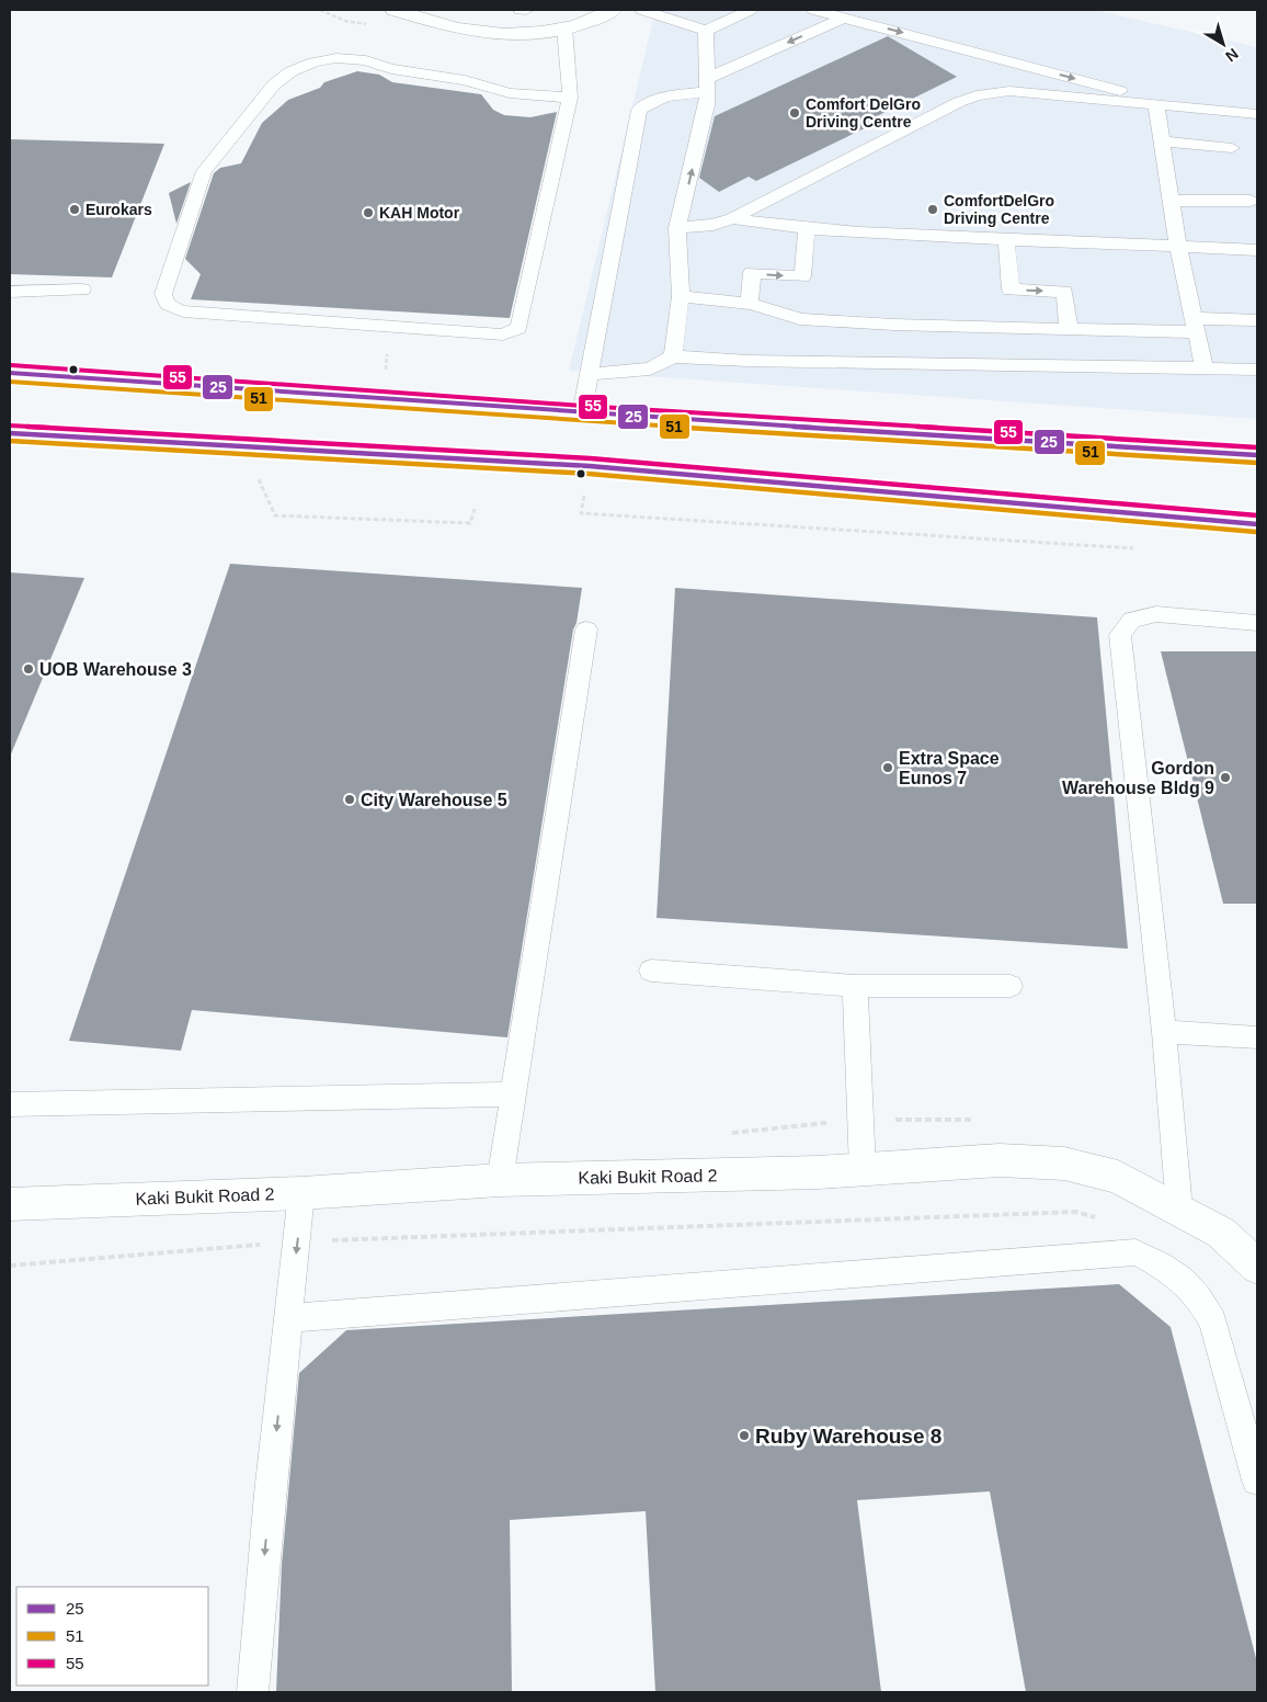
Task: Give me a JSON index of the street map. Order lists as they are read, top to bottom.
{
  "streets": {
    "main road": ["Kaki Bukit Road 2"]
  },
  "places": [
    "Comfort DelGro Driving Centre",
    "Eurokars",
    "ComfortDelGro Driving Centre",
    "KAH Motor",
    "UOB Warehouse 3",
    "Extra Space Eunos 7",
    "Gordon Warehouse Bldg 9",
    "City Warehouse 5",
    "Ruby Warehouse 8"
  ],
  "lines": ["transit line 55", "transit line 25", "transit line 51"],
  "legend": ["25", "51", "55"],
  "north": "bottom right"
}
